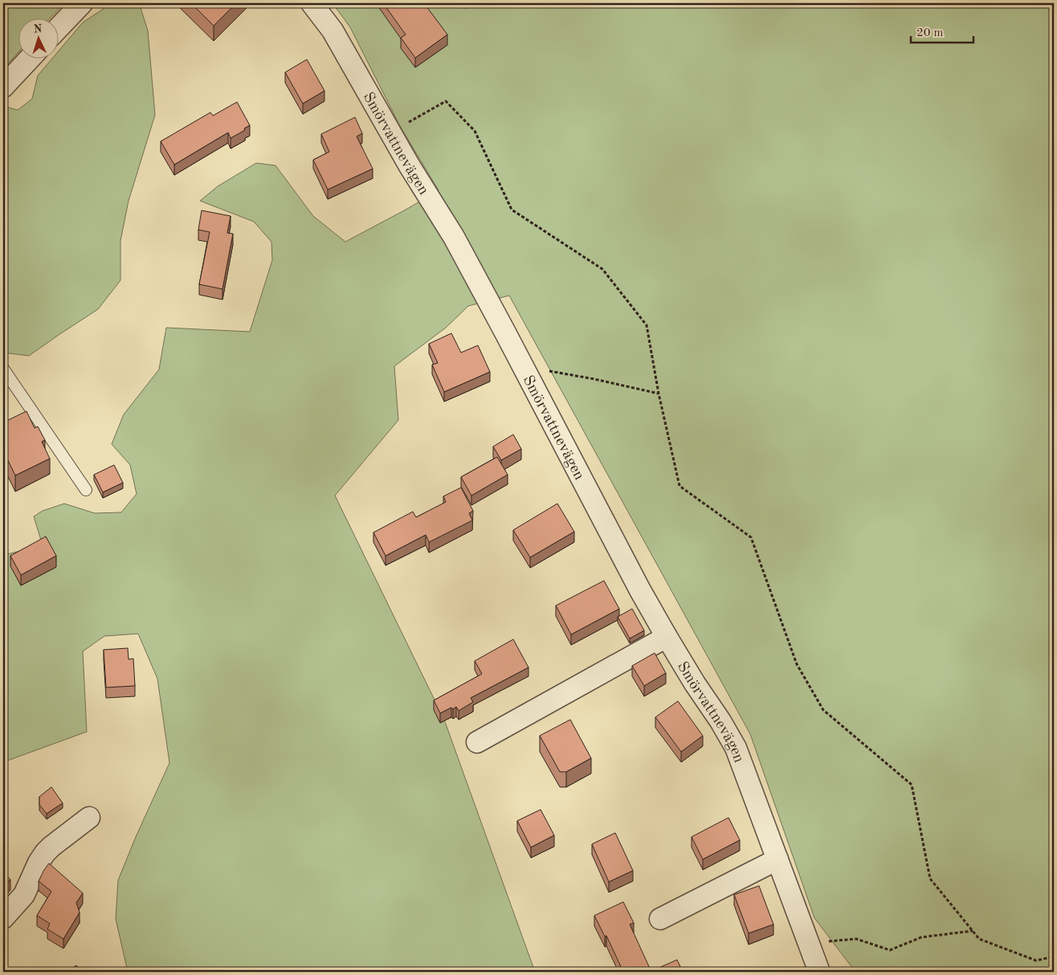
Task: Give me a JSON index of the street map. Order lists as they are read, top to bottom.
{
  "streets": {
    "street": ["Smörvattnevägen"]
  },
  "scale_bar": "20 m",
  "north": "top"
}
